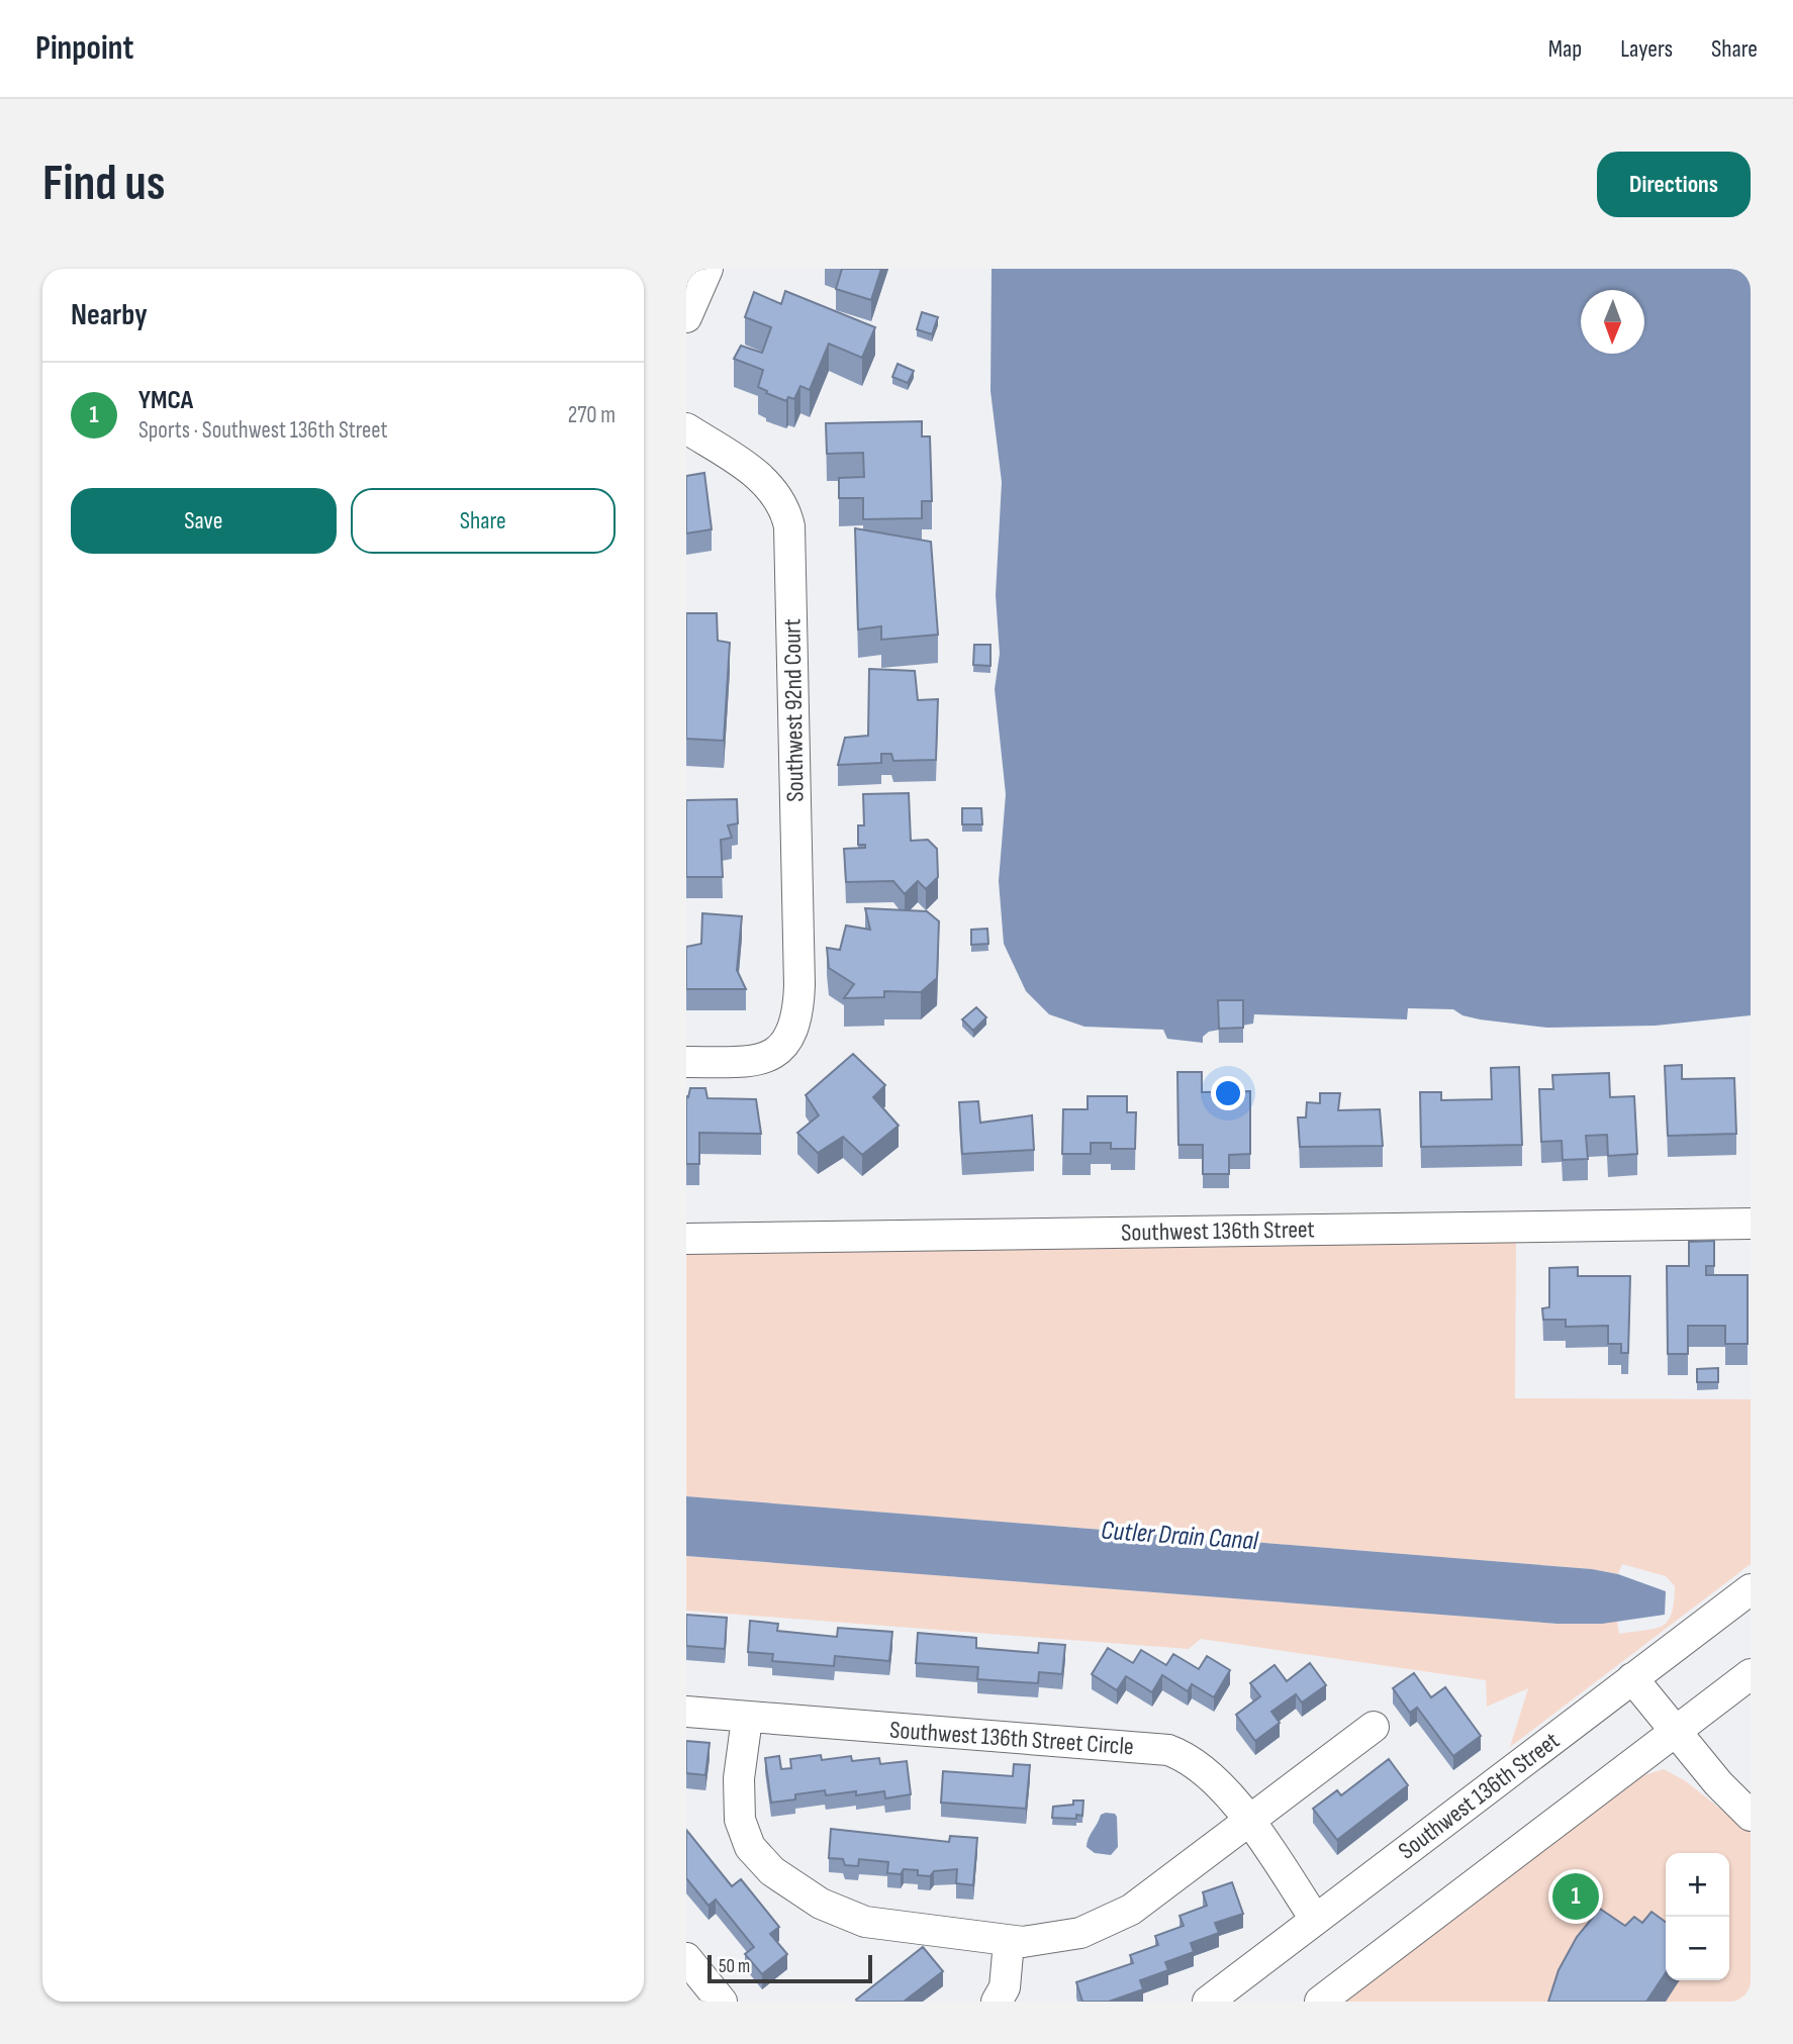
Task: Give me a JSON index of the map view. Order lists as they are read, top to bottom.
{
  "streets": {
    "street": ["Southwest 92nd Court", "Southwest 136th Street", "Southwest 136th Street Circle"]
  },
  "crossings": [
    ["Southwest 136th Street", "Southwest 136th Street Circle"]
  ],
  "water": ["Cutler Drain Canal"],
  "scale_bar": "50 m",
  "north": "bottom",
  "page": {
    "header": "Pinpoint",
    "nav": ["Map", "Layers", "Share"],
    "buttons": [
      "Directions",
      ["Save", "Share"]
    ],
    "title": "Find us",
    "heading": "Nearby",
    "list": [
      {
        "mark": "1",
        "name": "YMCA",
        "note": "Sports · Southwest 136th Street",
        "value": "270 m"
      }
    ],
    "map_buttons": ["+", "−"],
    "pins": "1",
    "scale": "50 m"
  }
}
